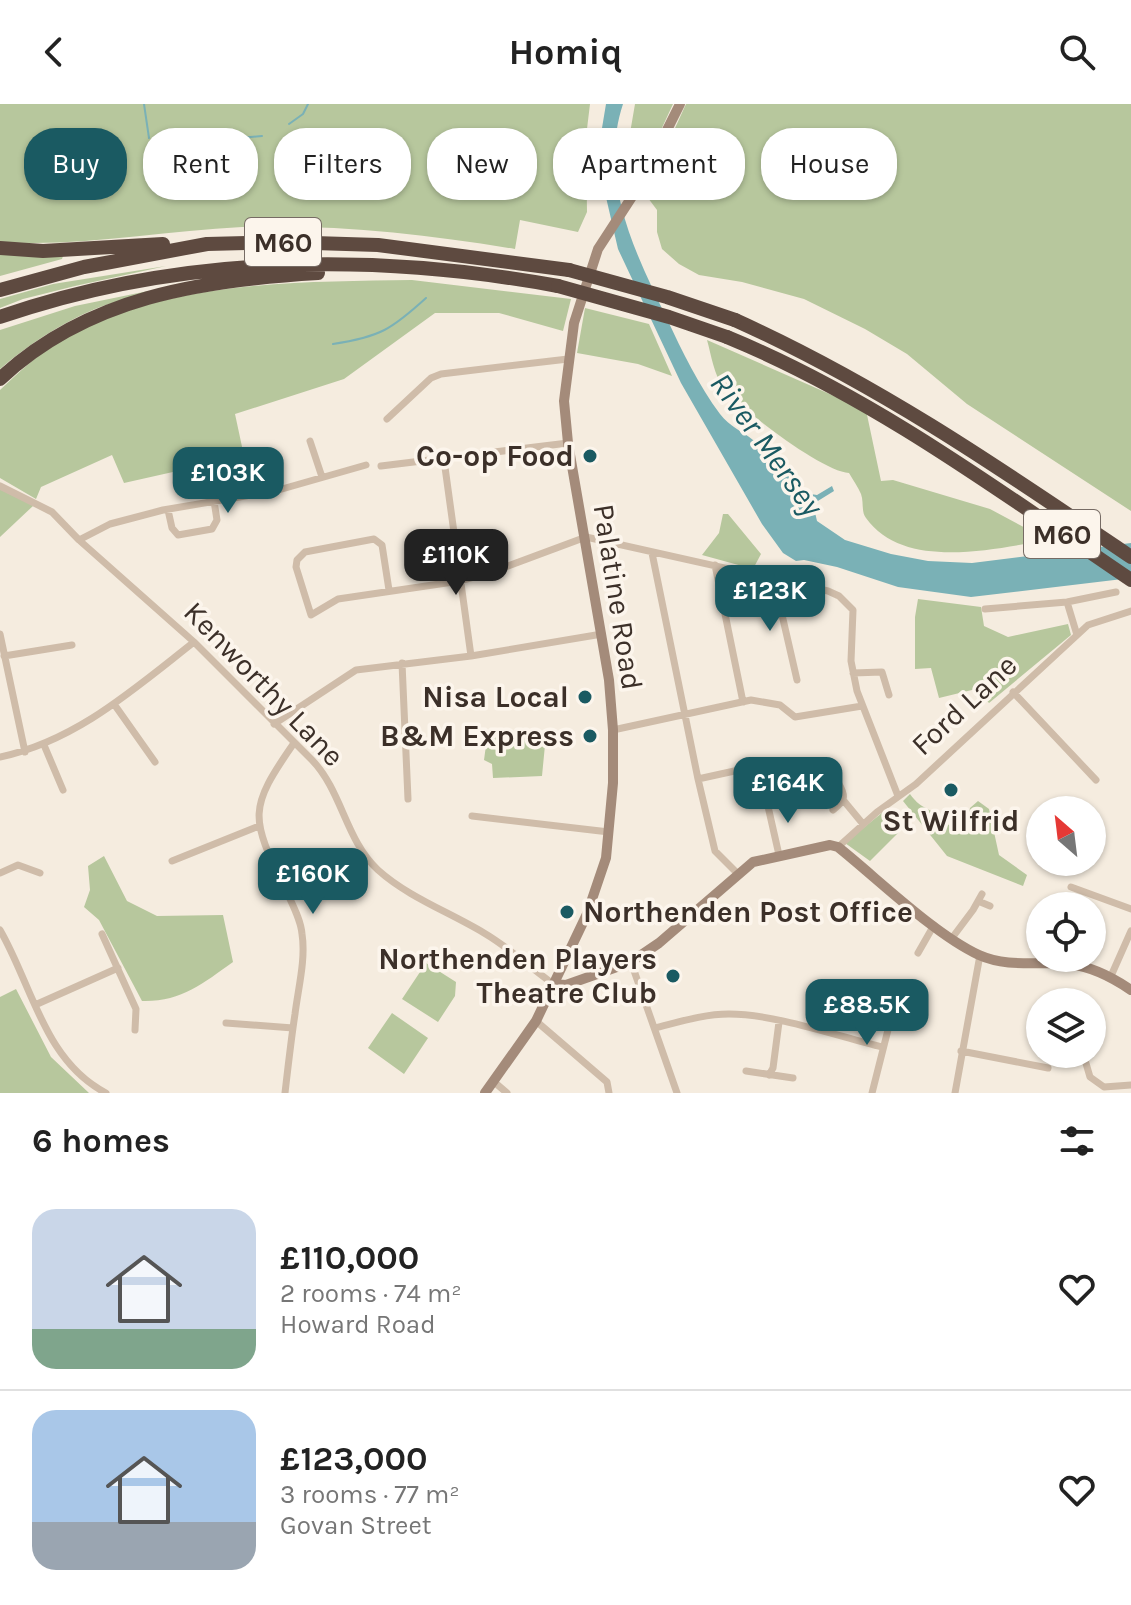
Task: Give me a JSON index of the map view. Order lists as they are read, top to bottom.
{
  "streets": {
    "highway": ["M60"],
    "main road": ["Palatine Road"],
    "street": ["Kenworthy Lane", "Ford Lane"]
  },
  "crossings": [
    ["Palatine Road", "Kenworthy Lane"]
  ],
  "water": ["River Mersey"],
  "places": [
    "Co-op Food",
    "Nisa Local",
    "B&M Express",
    "St Wilfrid",
    "Northenden Post Office",
    "Northenden Players Theatre Club"
  ],
  "north": "top left",
  "page": {
    "header": "Homiq",
    "chip": [
      "Buy",
      "Rent",
      "Filters",
      "New",
      "Apartment",
      "House"
    ],
    "price": [
      "£103K",
      "£110K",
      "£123K",
      "£164K",
      "£160K",
      "£88.5K"
    ],
    "heading": "6 homes",
    "list": [
      {
        "name": "£110,000",
        "note": "2 rooms · 74 m² · Howard Road"
      },
      {
        "name": "£123,000",
        "note": "3 rooms · 77 m² · Govan Street"
      }
    ]
  }
}
